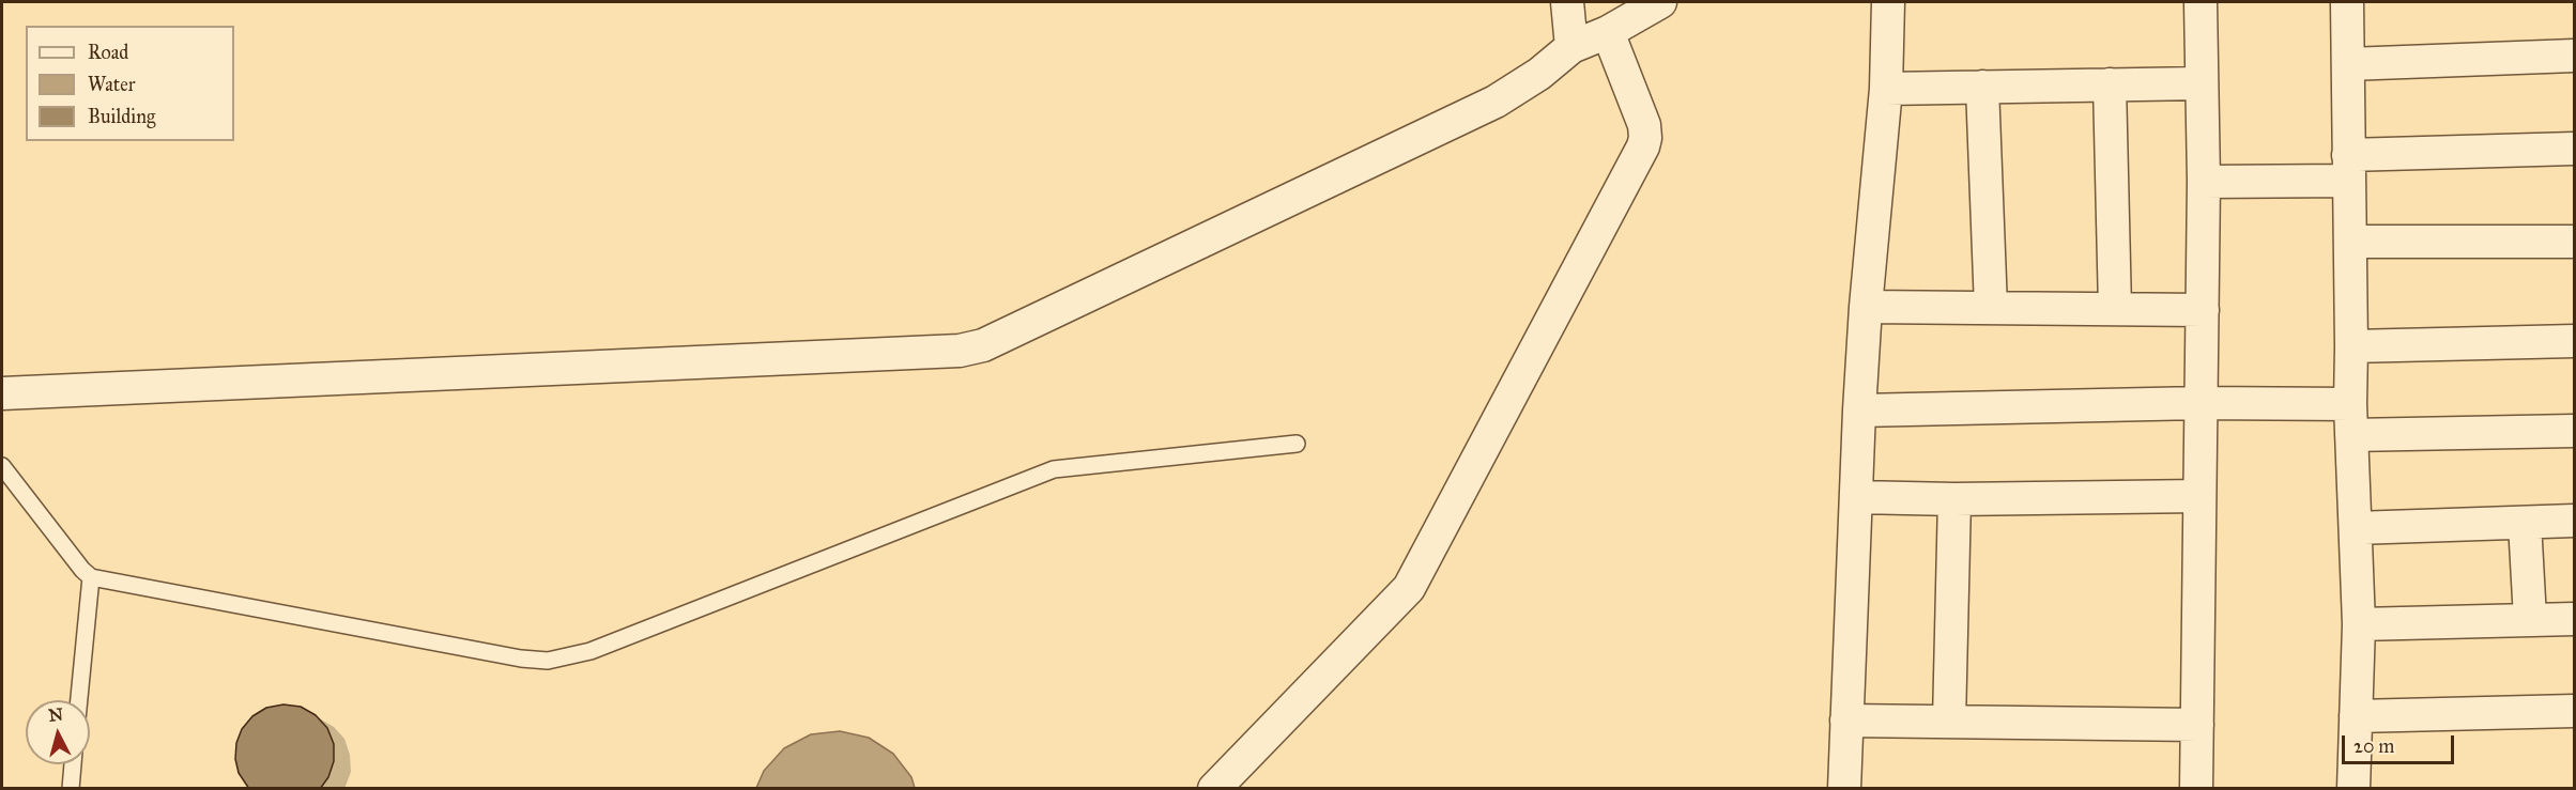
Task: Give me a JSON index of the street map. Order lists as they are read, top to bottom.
{
  "legend": ["Road", "Water", "Building"],
  "scale_bar": "20 m",
  "north": "top"
}
